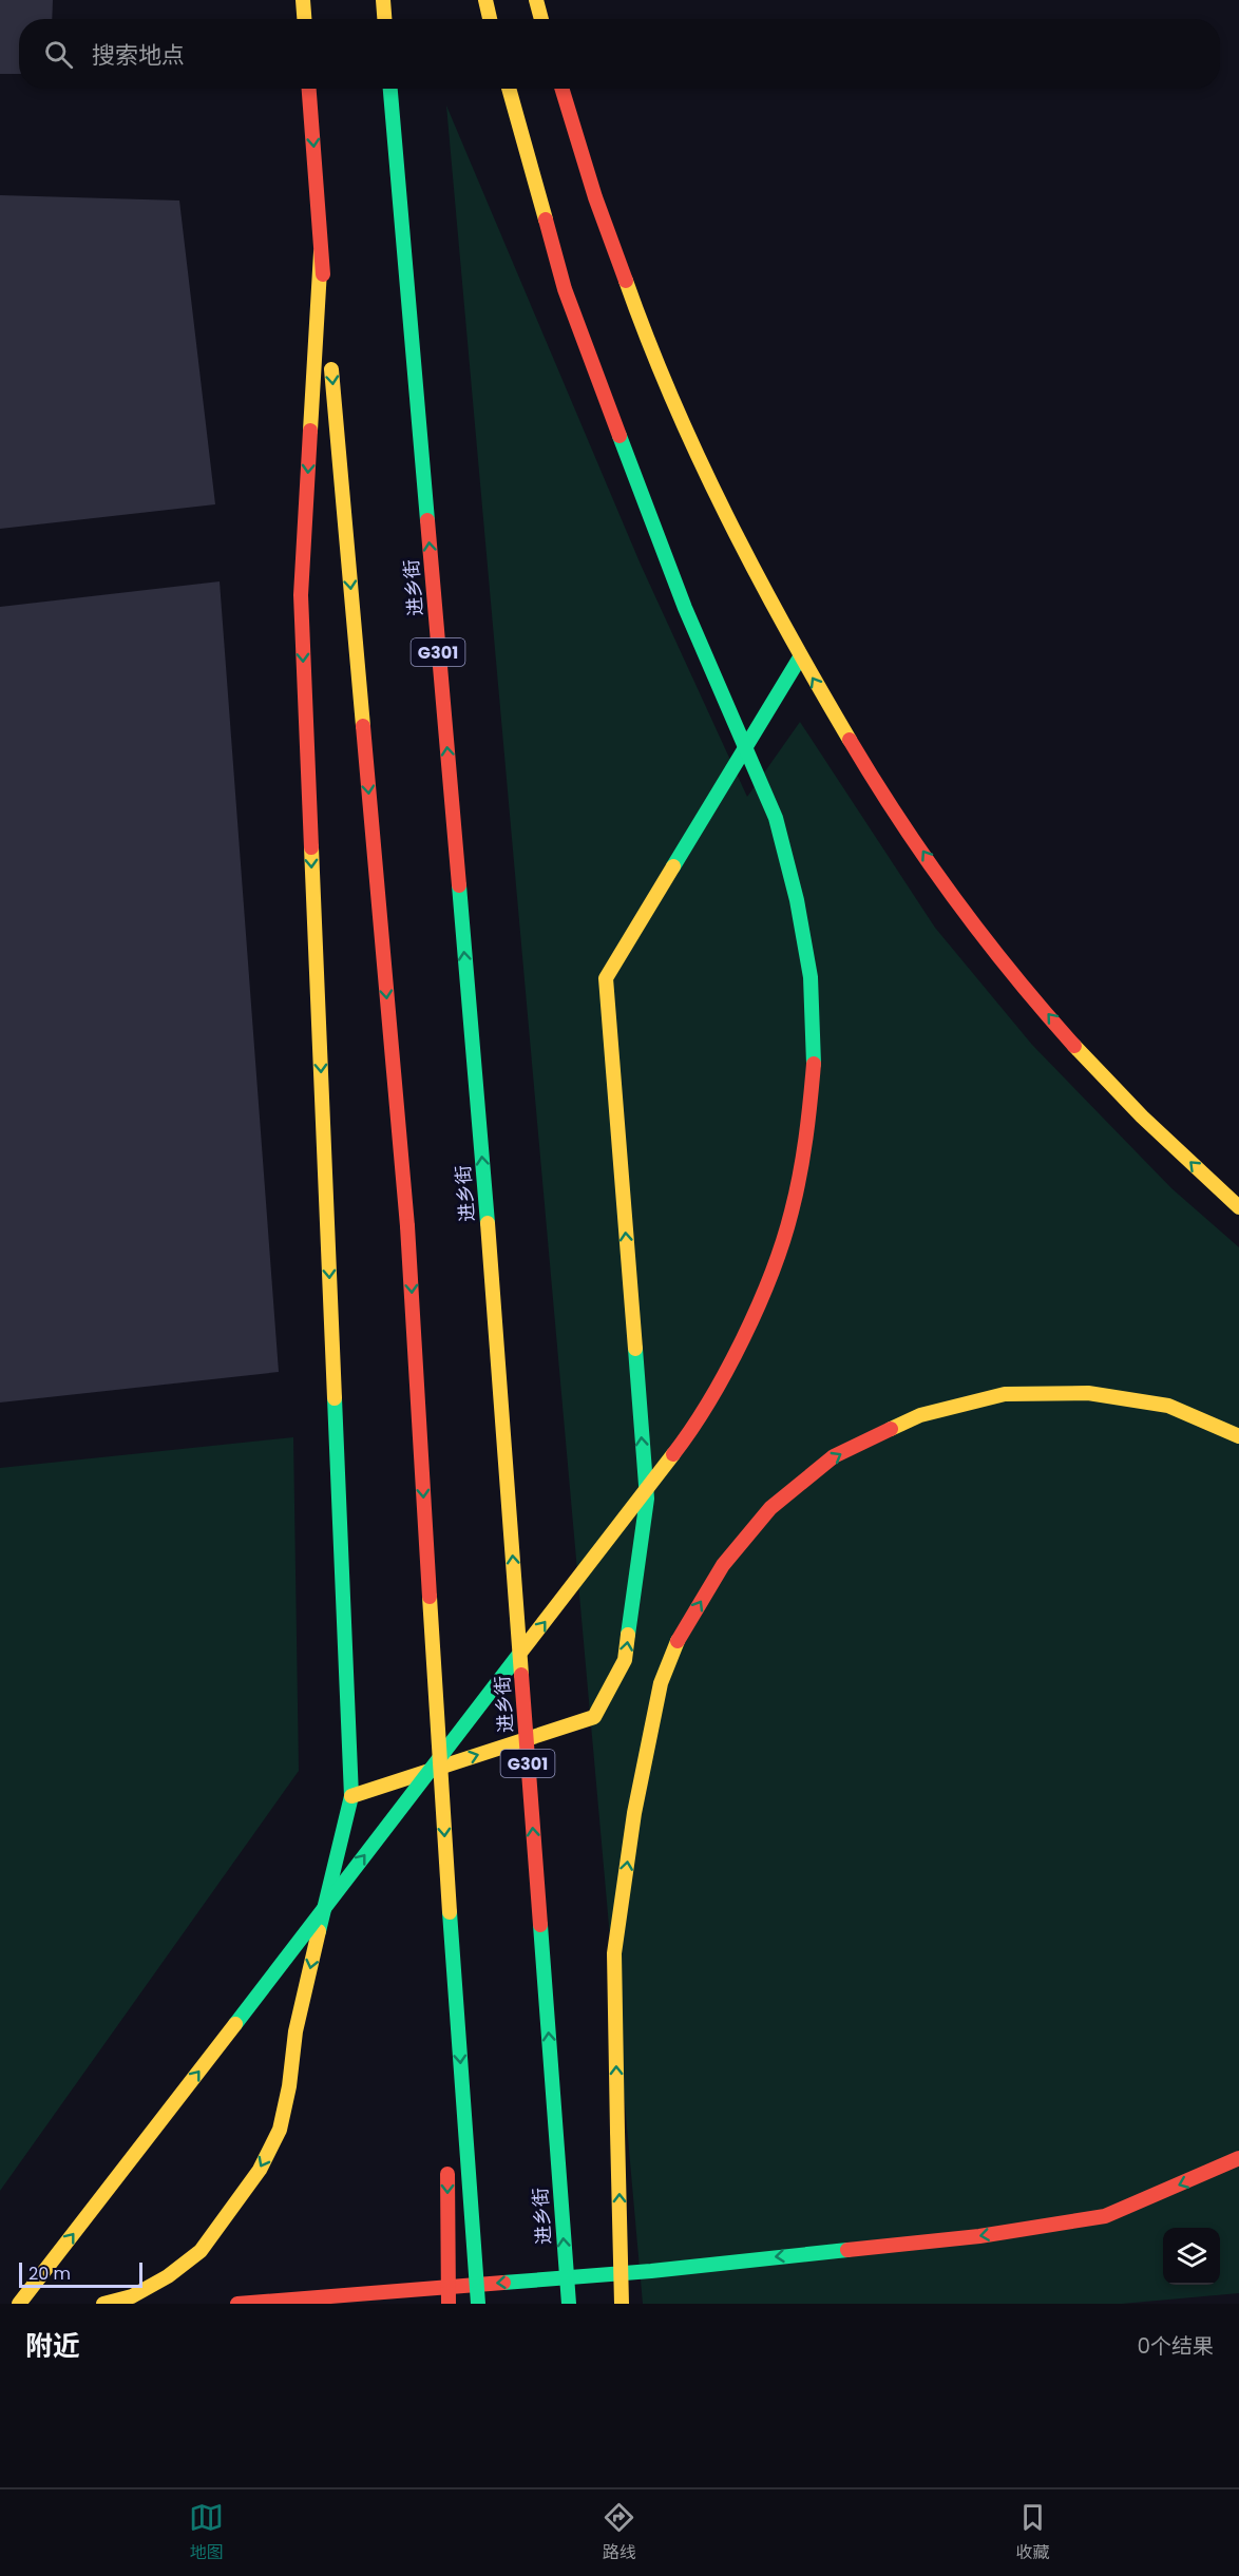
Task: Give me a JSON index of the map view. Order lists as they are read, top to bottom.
{
  "streets": {
    "highway": ["进乡街", "G301"]
  },
  "scale_bar": "20 m",
  "page": {
    "search": "搜索地点",
    "scale": "20 m",
    "heading": ["附近", "0个结果"],
    "nav": ["地图", "路线", "收藏"]
  }
}
